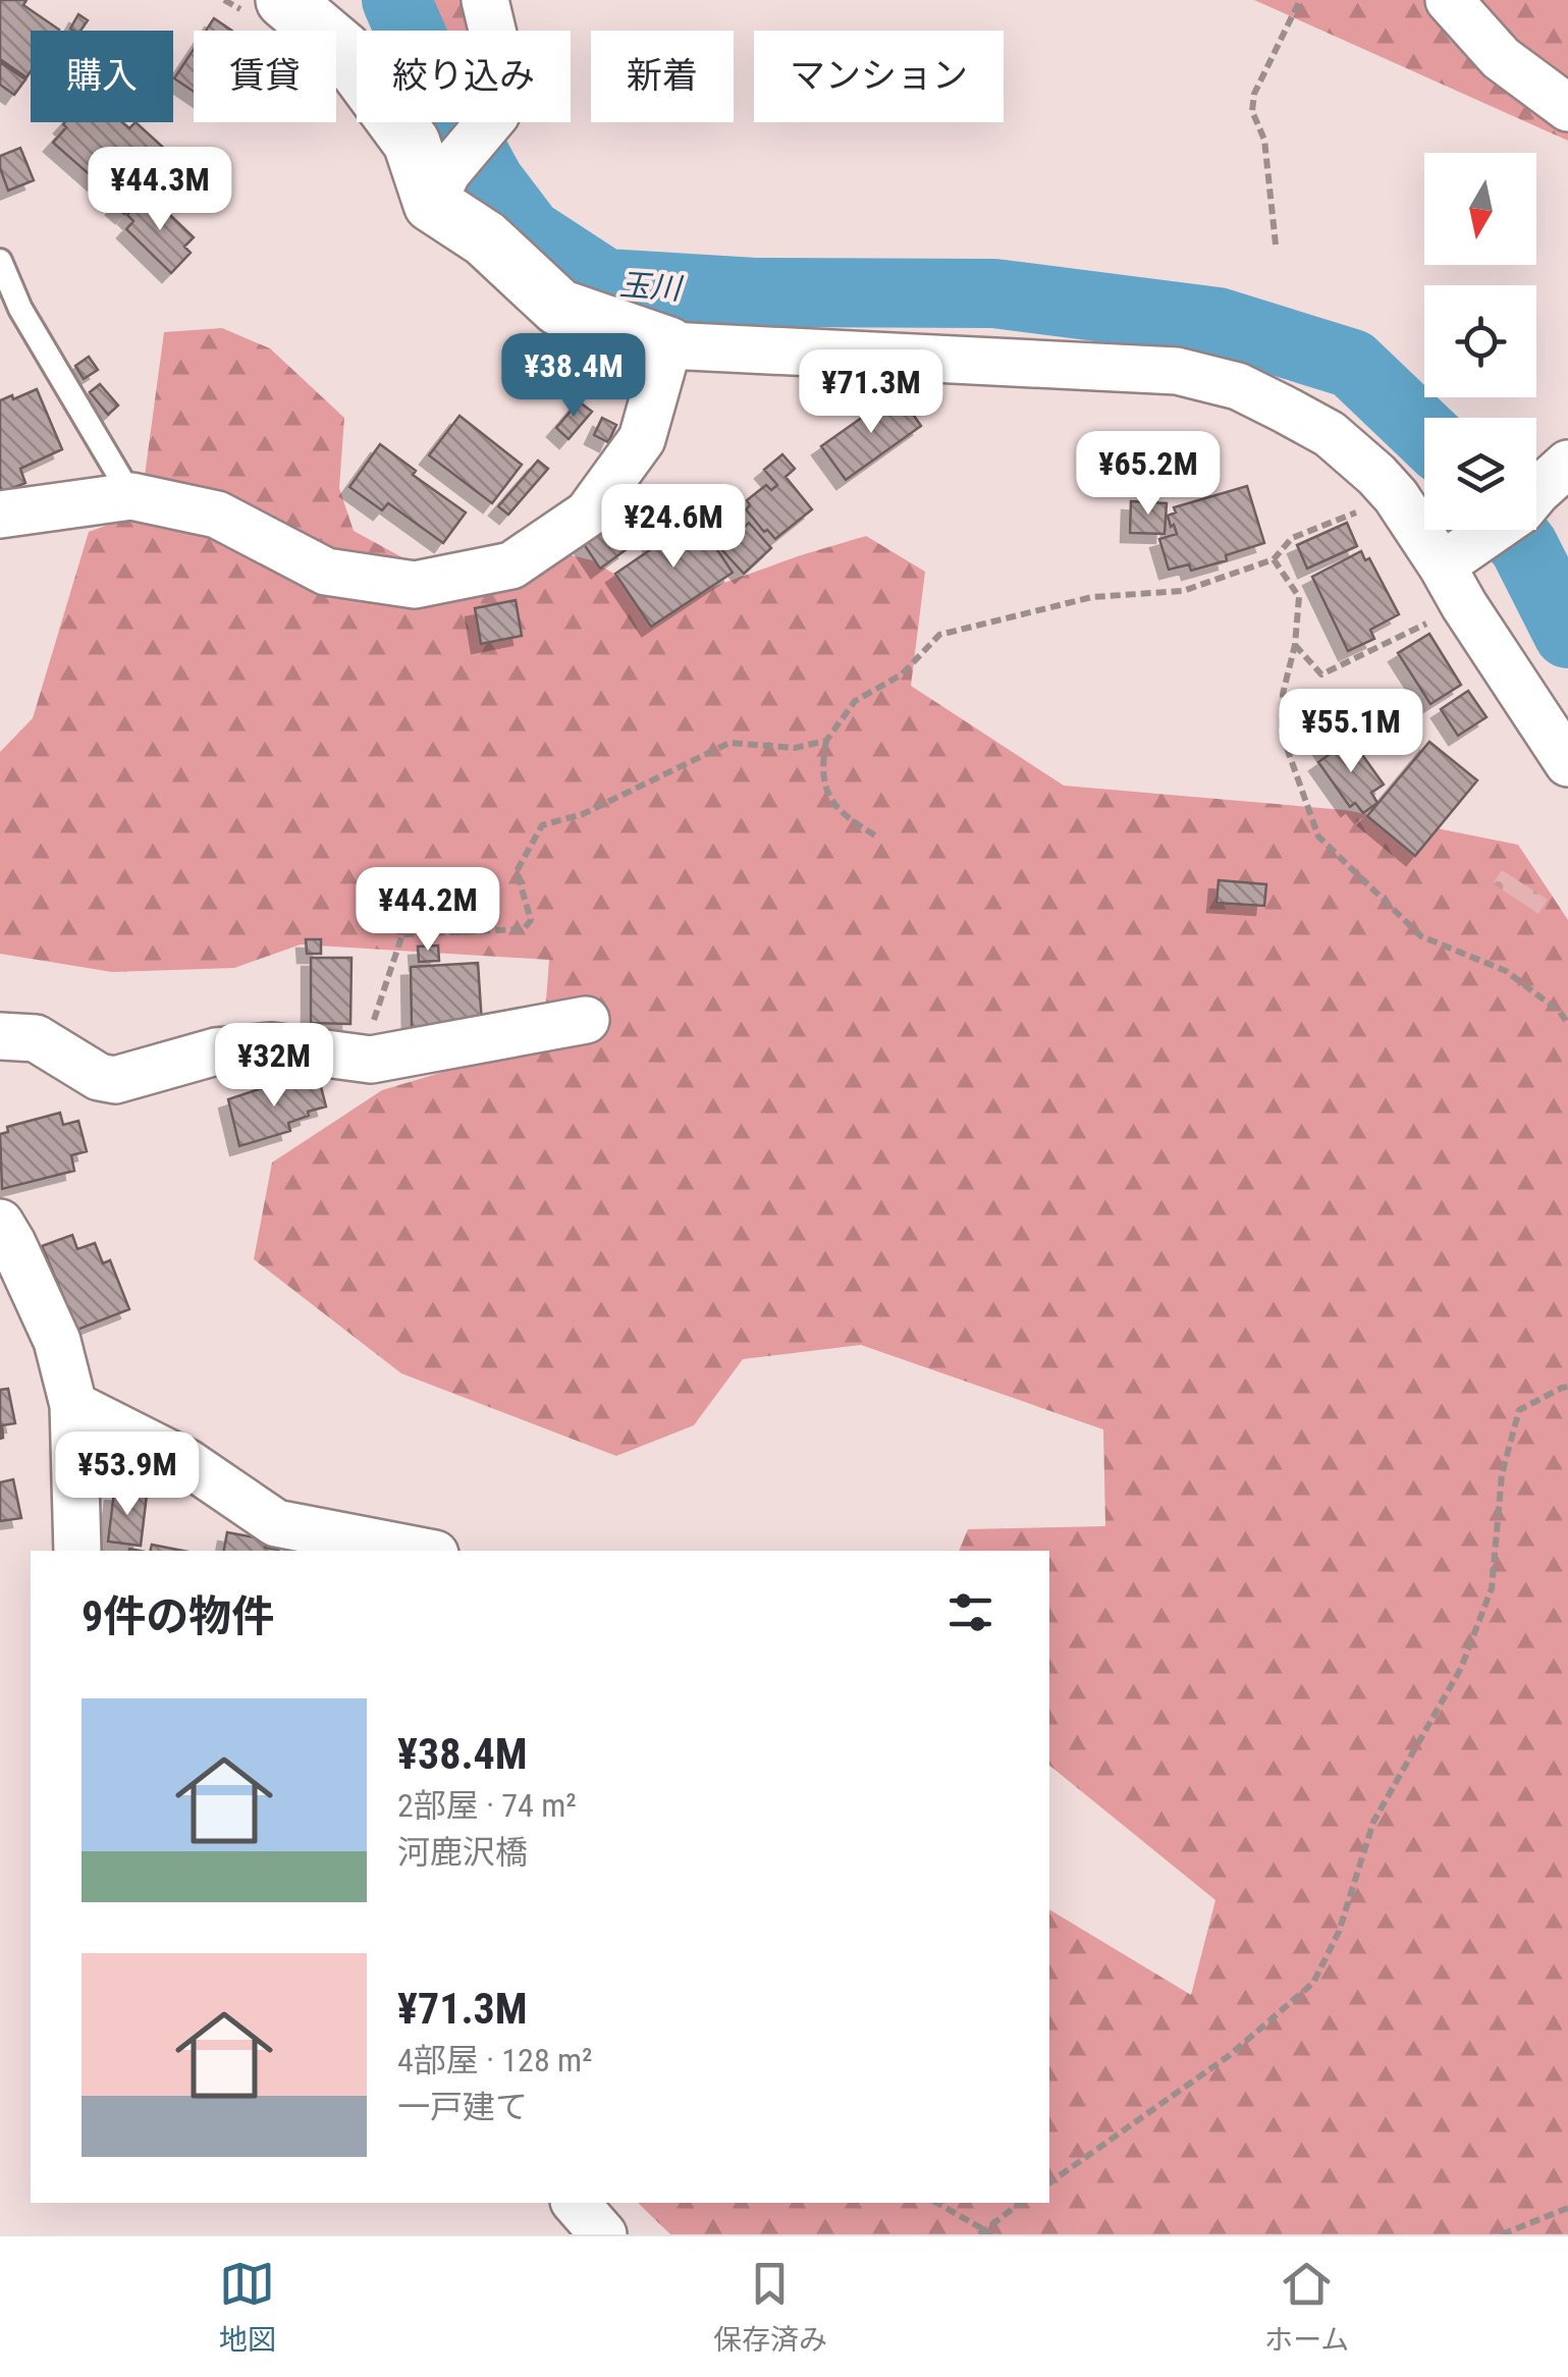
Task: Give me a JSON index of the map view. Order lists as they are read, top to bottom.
{
  "water": ["玉川"],
  "north": "bottom",
  "page": {
    "chip": [
      "購入",
      "賃貸",
      "絞り込み",
      "新着",
      "マンション"
    ],
    "price": [
      "¥44.3M",
      "¥38.4M",
      "¥71.3M",
      "¥65.2M",
      "¥24.6M",
      "¥55.1M",
      "¥44.2M",
      "¥32M",
      "¥53.9M"
    ],
    "heading": "9件の物件",
    "list": [
      {
        "name": "¥38.4M",
        "note": "2部屋 · 74 m² · 河鹿沢橋"
      },
      {
        "name": "¥71.3M",
        "note": "4部屋 · 128 m² · 一戸建て"
      }
    ],
    "tabs": ["地図", "保存済み", "ホーム"]
  }
}
